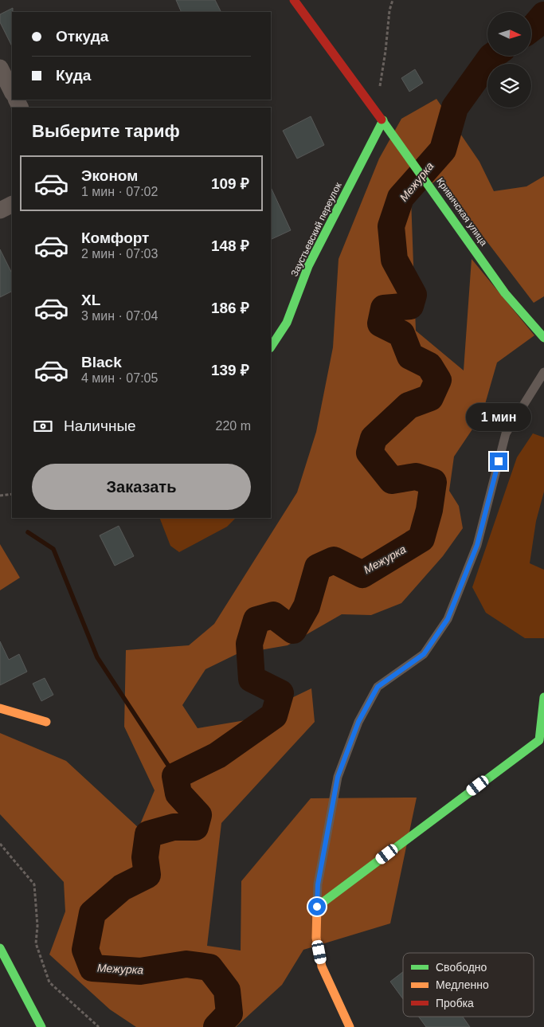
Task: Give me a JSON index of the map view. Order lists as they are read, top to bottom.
{
  "streets": {
    "street": ["Кривичская улица", "Заустьевский переулок"]
  },
  "crossings": [
    ["Кривичская улица", "Заустьевский переулок"]
  ],
  "water": ["Межурка"],
  "legend": ["Свободно", "Медленно", "Пробка"],
  "north": "right",
  "page": {
    "banner": ["Откуда", "Куда"],
    "heading": "Выберите тариф",
    "list": [
      {
        "name": "Эконом",
        "note": "1 мин · 07:02",
        "value": "109 ₽"
      },
      {
        "name": "Комфорт",
        "note": "2 мин · 07:03",
        "value": "148 ₽"
      },
      {
        "name": "XL",
        "note": "3 мин · 07:04",
        "value": "186 ₽"
      },
      {
        "name": "Black",
        "note": "4 мин · 07:05",
        "value": "139 ₽"
      }
    ],
    "bubble": "1 мин",
    "pay": ["Наличные", "220 m"],
    "buttons": "Заказать"
  }
}
